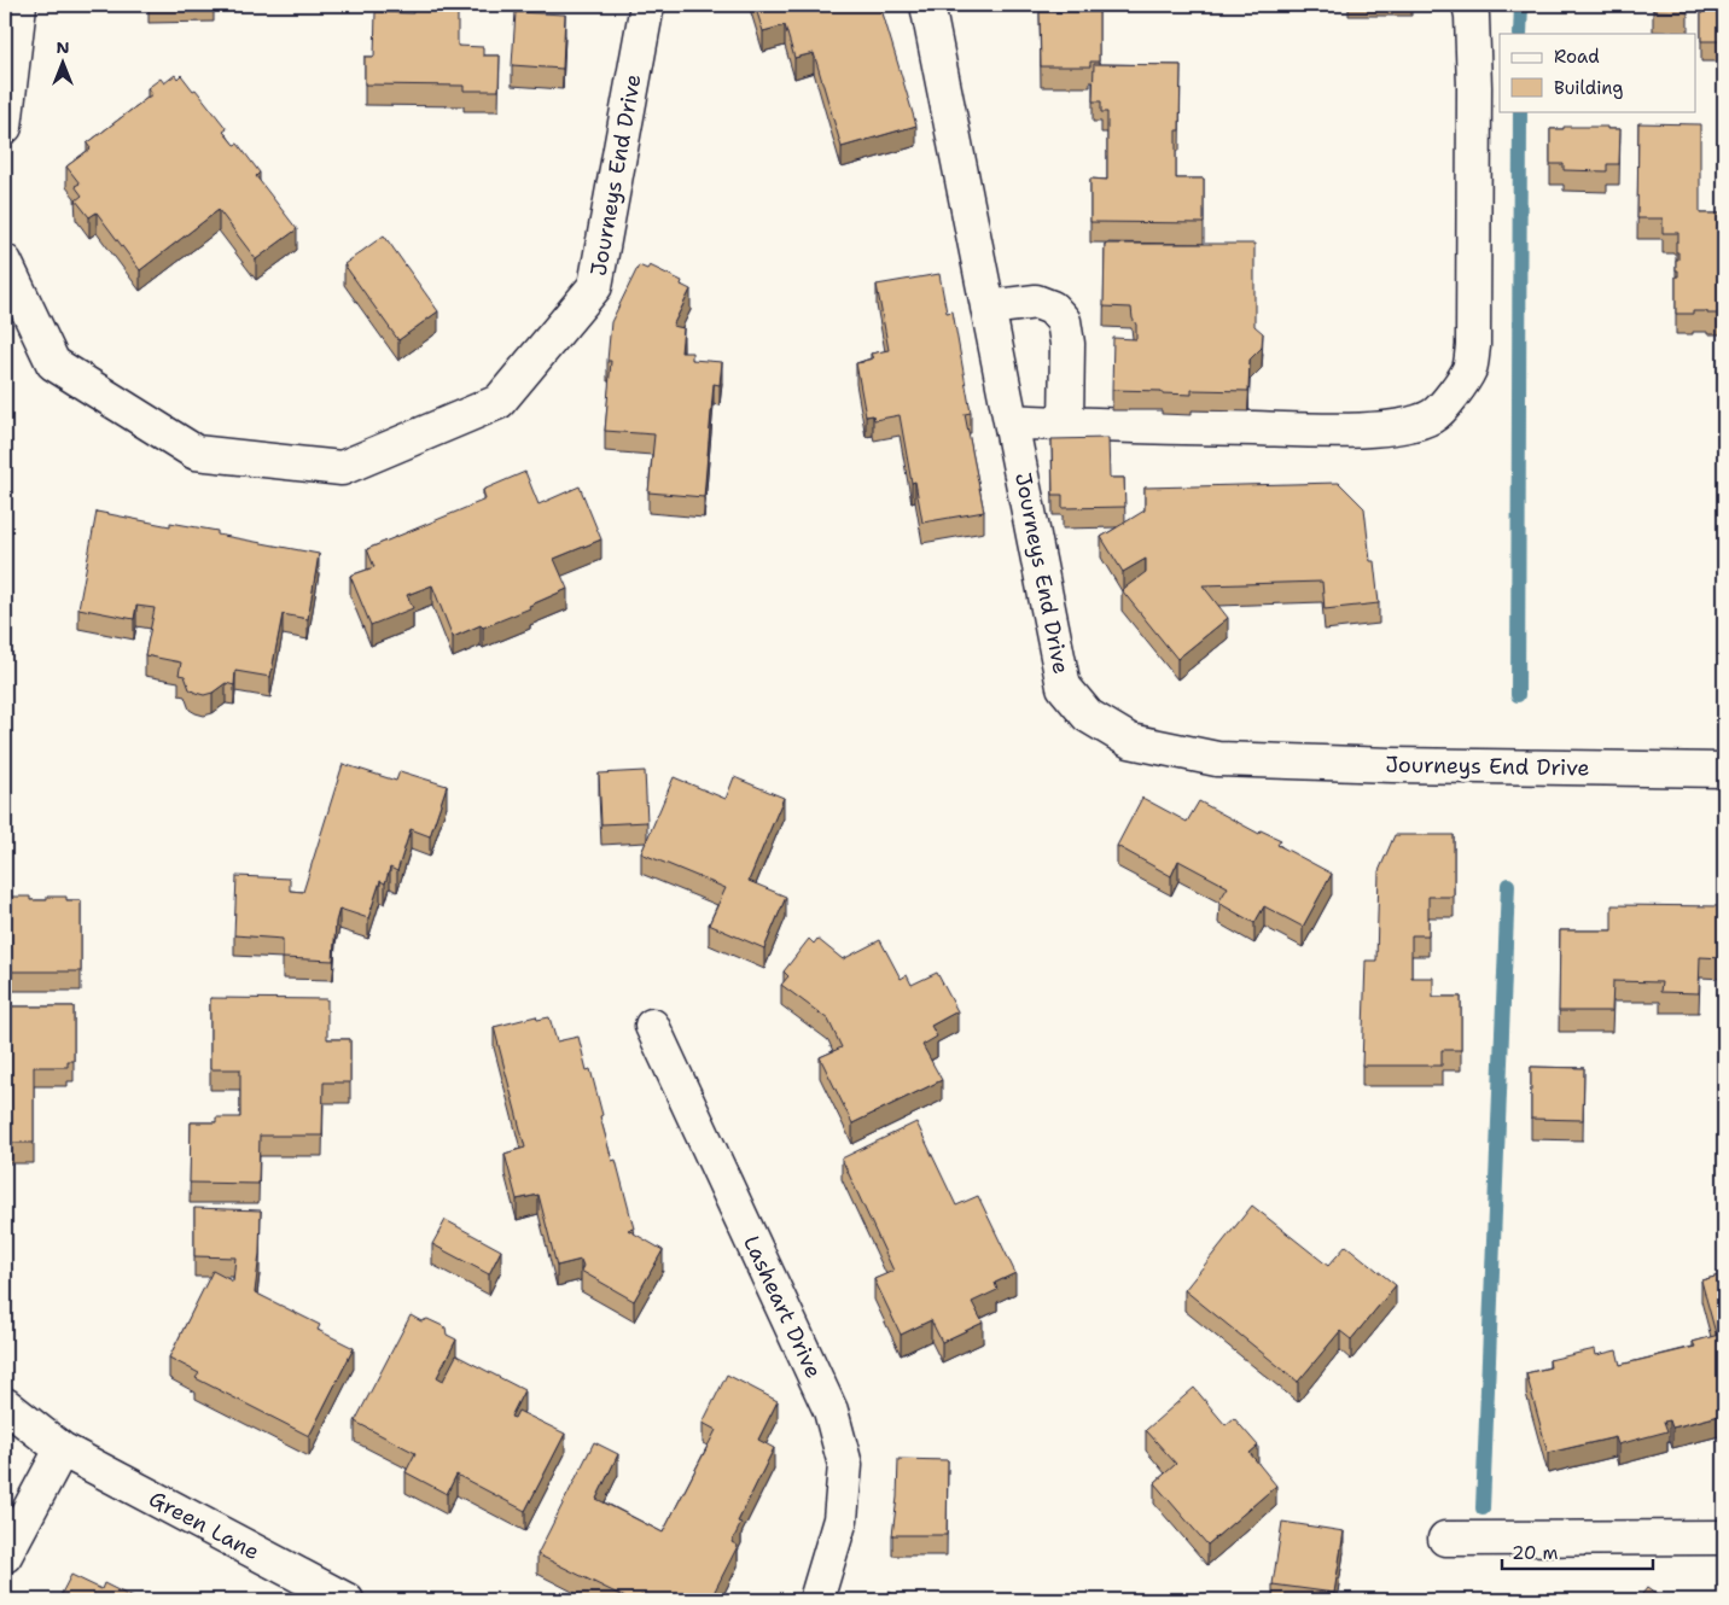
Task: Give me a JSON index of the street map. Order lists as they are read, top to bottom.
{
  "streets": {
    "street": ["Journeys End Drive", "Lasheart Drive", "Green Lane"]
  },
  "legend": ["Road", "Building"],
  "scale_bar": "20 m",
  "north": "top"
}
